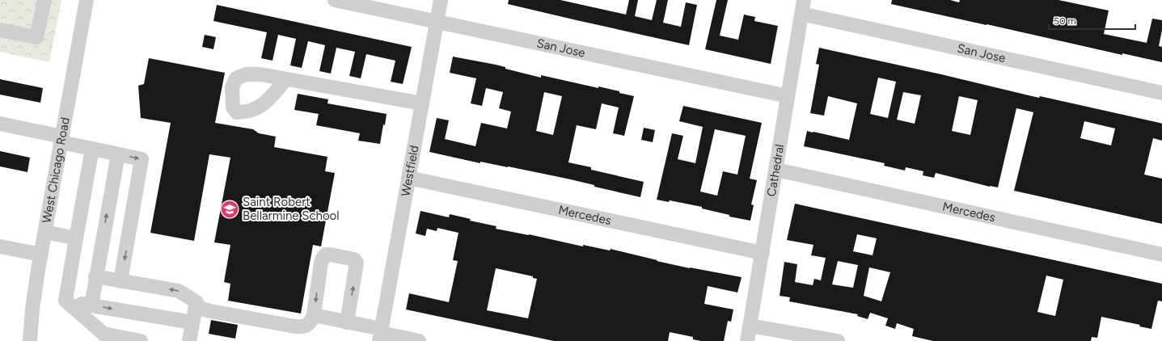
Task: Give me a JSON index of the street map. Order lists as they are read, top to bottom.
{
  "streets": {
    "street": [
      "San Jose",
      "West Chicago Road",
      "Westfield",
      "Cathedral",
      "Mercedes"
    ]
  },
  "crossings": [
    ["San Jose", "Westfield"],
    ["San Jose", "Cathedral"],
    ["Westfield", "Mercedes"],
    ["Cathedral", "Mercedes"]
  ],
  "places": {
    "school or university": ["Saint Robert Bellarmine School"]
  },
  "scale_bar": "50 m"
}
